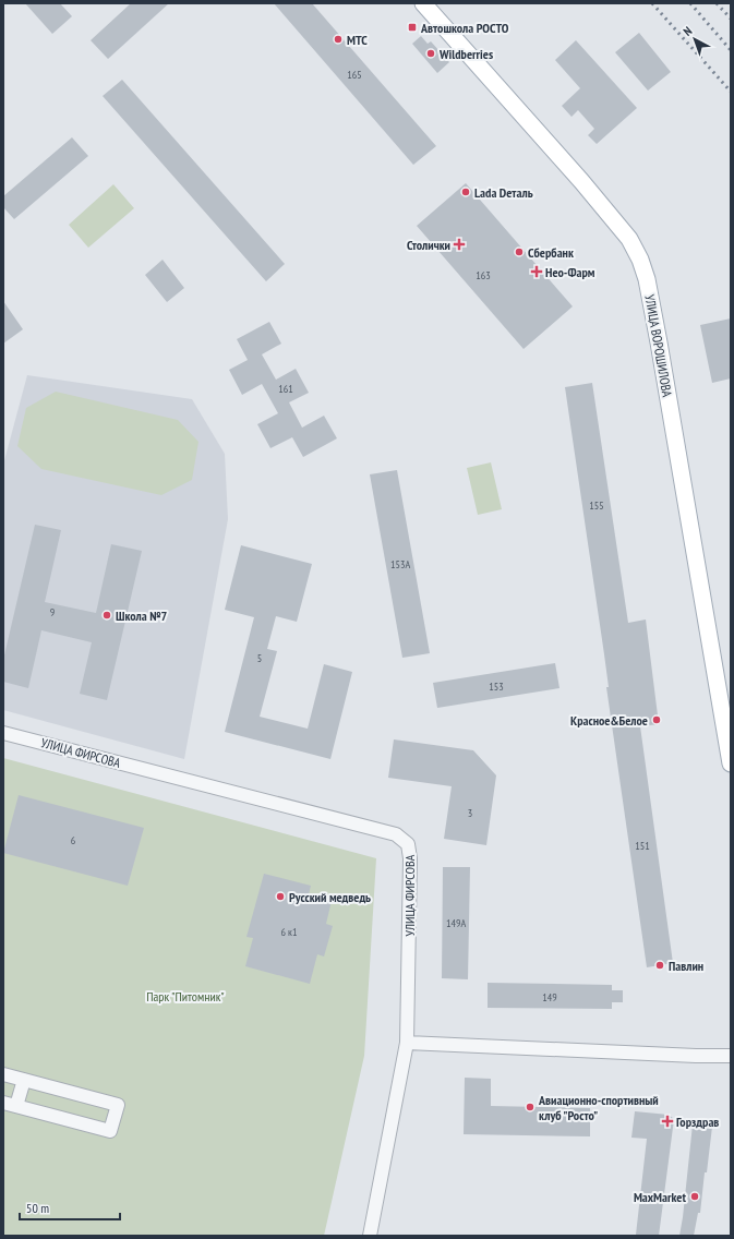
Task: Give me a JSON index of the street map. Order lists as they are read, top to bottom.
{
  "streets": {
    "main road": ["УЛИЦА ВОРОШИЛОВА"],
    "street": ["УЛИЦА ФИРСОВА"]
  },
  "parks": ["Парк \"Питомник\""],
  "places": {
    "transit": ["Автошкола РОСТО"],
    "other": [
      "МТС",
      "Wildberries",
      "Lada Dеталь",
      "Сбербанк",
      "Школа №7",
      "Красное&Белое",
      "Русский медведь",
      "Павлин",
      "Авиационно-спортивный клуб \"Росто\"",
      "MaxMarket"
    ],
    "health": ["Столички", "Нео-Фарм", "Горздрав"]
  },
  "house_numbers": [
    "165",
    "163",
    "161",
    "155",
    "153А",
    "9",
    "5",
    "153",
    "3",
    "6",
    "151",
    "149А",
    "6 к1",
    "149"
  ],
  "scale_bar": "50 m",
  "north": "top left"
}
